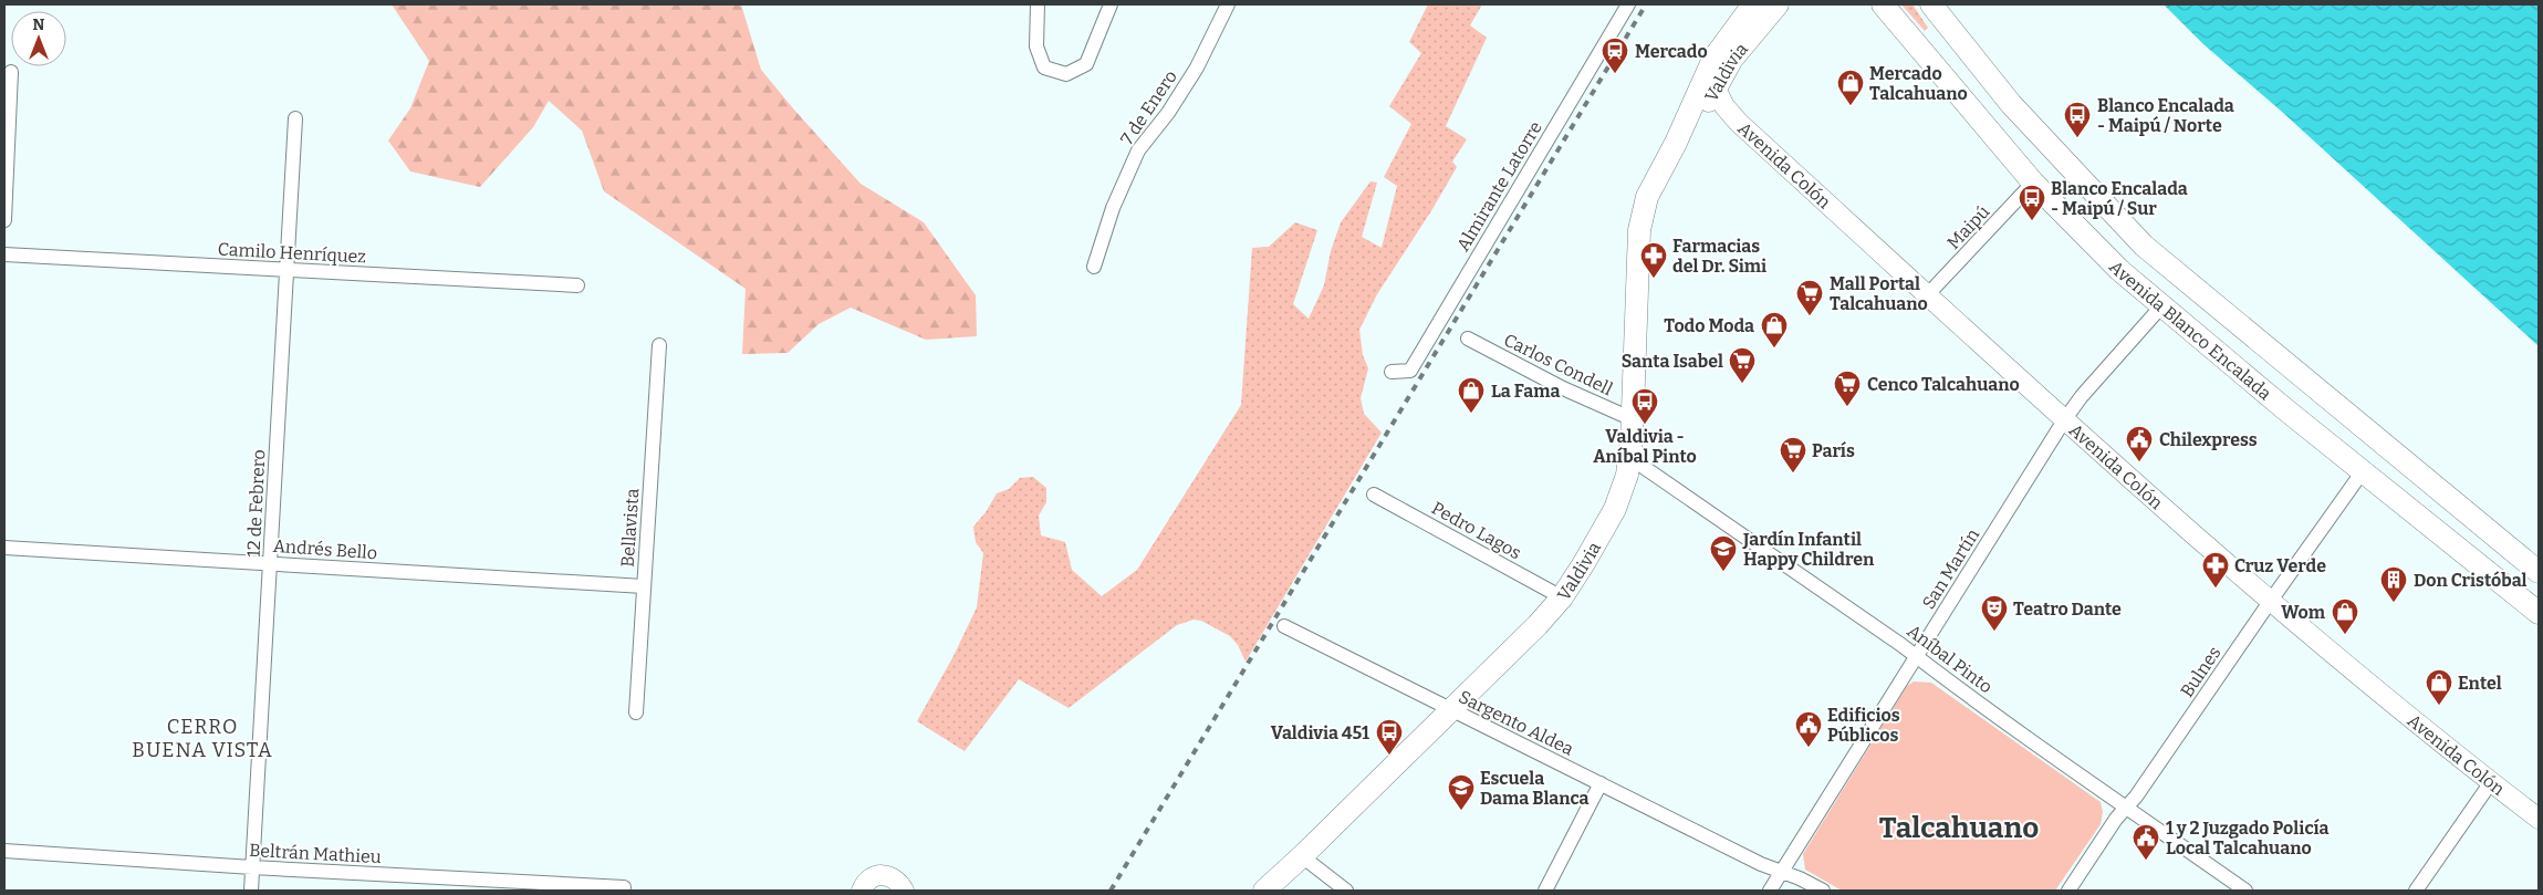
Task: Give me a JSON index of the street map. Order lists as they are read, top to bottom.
{
  "streets": {
    "main road": ["Valdivia", "Avenida Colón", "Avenida Blanco Encalada"],
    "street": [
      "7 de Enero",
      "Almirante Latorre",
      "Maipú",
      "Camilo Henríquez",
      "Carlos Condell",
      "12 de Febrero",
      "Bellavista",
      "Pedro Lagos",
      "Andrés Bello",
      "San Martín",
      "Aníbal Pinto",
      "Bulnes",
      "Sargento Aldea",
      "Beltrán Mathieu"
    ]
  },
  "crossings": [
    ["Valdivia", "Avenida Colón"],
    ["Valdivia", "Carlos Condell"],
    ["Valdivia", "Pedro Lagos"],
    ["Valdivia", "Aníbal Pinto"],
    ["Valdivia", "Sargento Aldea"],
    ["Avenida Colón", "Maipú"],
    ["Avenida Colón", "San Martín"],
    ["Avenida Colón", "Bulnes"],
    ["Maipú", "Avenida Blanco Encalada"],
    ["Camilo Henríquez", "12 de Febrero"],
    ["Avenida Blanco Encalada", "San Martín"],
    ["Avenida Blanco Encalada", "Bulnes"],
    ["12 de Febrero", "Andrés Bello"],
    ["12 de Febrero", "Beltrán Mathieu"],
    ["Bellavista", "Andrés Bello"],
    ["San Martín", "Aníbal Pinto"],
    ["San Martín", "Sargento Aldea"],
    ["Aníbal Pinto", "Bulnes"]
  ],
  "districts": ["CERRO BUENA VISTA", "Talcahuano"],
  "places": {
    "station": ["Mercado"],
    "shop": [
      "Mercado Talcahuano",
      "Todo Moda",
      "La Fama",
      "Wom",
      "Entel"
    ],
    "bus stop": [
      "Blanco Encalada - Maipú / Norte",
      "Blanco Encalada - Maipú / Sur",
      "Valdivia - Aníbal Pinto",
      "Valdivia 451"
    ],
    "pharmacy": ["Farmacias del Dr. Simi", "Cruz Verde"],
    "supermarket": [
      "Mall Portal Talcahuano",
      "Santa Isabel",
      "Cenco Talcahuano",
      "París"
    ],
    "public building": ["Chilexpress", "Edificios Públicos", "1 y 2 Juzgado Policía Local Talcahuano"],
    "school or university": ["Jardín Infantil Happy Children", "Escuela Dama Blanca"],
    "building": ["Don Cristóbal"],
    "theatre": ["Teatro Dante"]
  },
  "north": "top"
}
